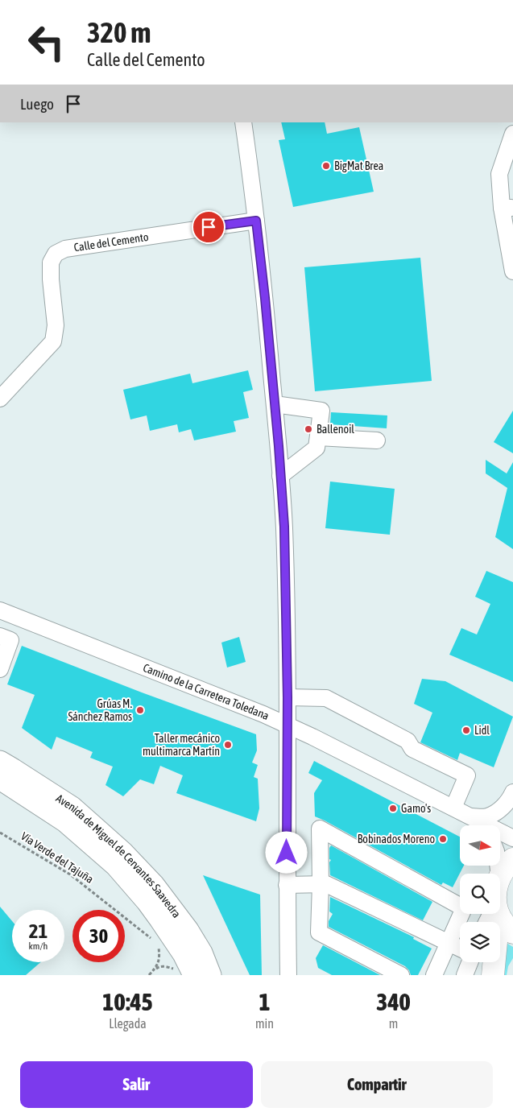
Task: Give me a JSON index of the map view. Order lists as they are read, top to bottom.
{
  "streets": {
    "main road": ["Avenida de Miguel de Cervantes Saavedra"],
    "street": ["Calle del Cemento", "Camino de la Carretera Toledana"],
    "path": ["Vía Verde del Tajuña"]
  },
  "places": [
    "BigMat Brea",
    "Ballenoil",
    "Grúas M. Sánchez Ramos",
    "Lidl",
    "Taller mecánico multimarca Martín",
    "Gamo's",
    "Bobinados Moreno"
  ],
  "north": "right",
  "page": {
    "turn": ["320 m", "Calle del Cemento"],
    "then": "Luego",
    "speed": "21 km/h",
    "limit": "30",
    "eta": [
      "10:45",
      "Llegada",
      "1",
      "min",
      "340",
      "m"
    ],
    "buttons": ["Salir", "Compartir"]
  }
}
